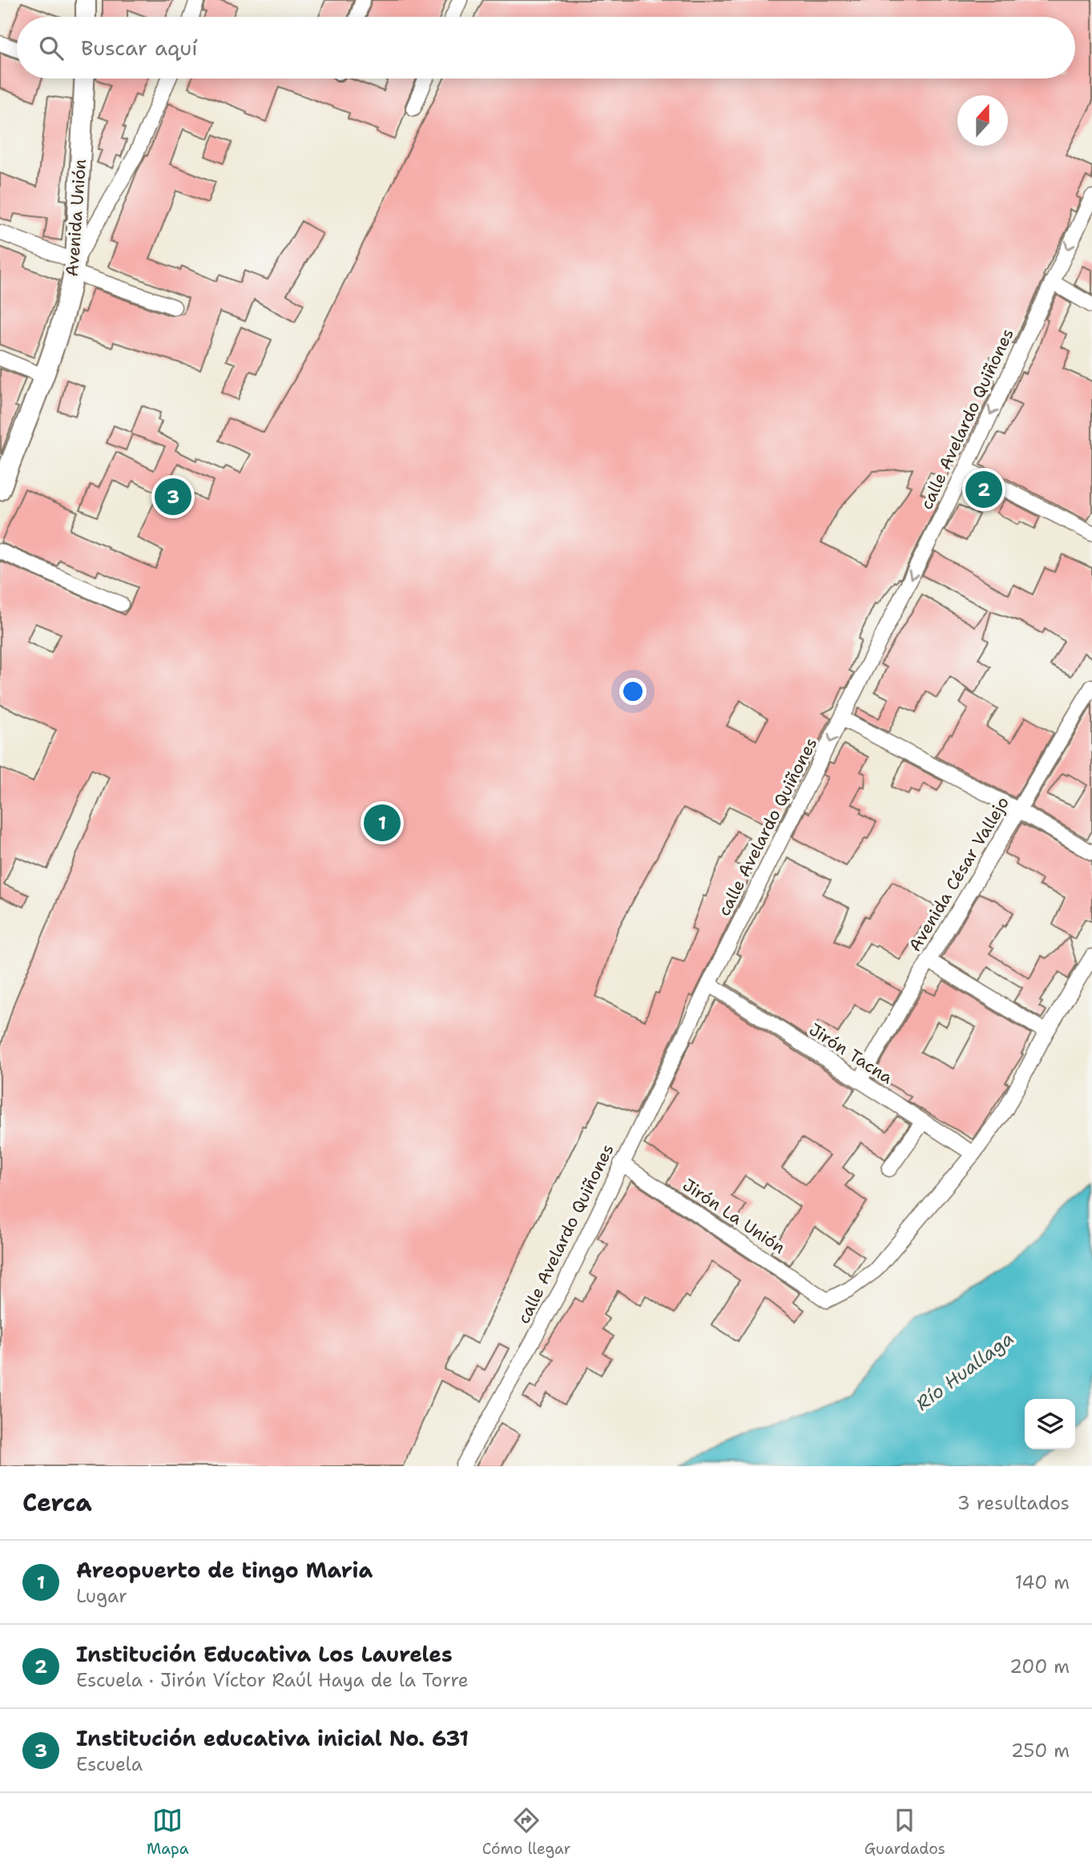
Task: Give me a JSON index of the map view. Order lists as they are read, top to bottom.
{
  "streets": {
    "main road": ["Avenida Unión"],
    "street": [
      "calle Avelardo Quiñones",
      "Avenida César Vallejo",
      "Jirón Tacna",
      "Jirón La Unión"
    ]
  },
  "crossings": [
    ["calle Avelardo Quiñones", "Jirón Tacna"],
    ["calle Avelardo Quiñones", "Jirón La Unión"],
    ["Avenida César Vallejo", "Jirón Tacna"],
    ["Jirón Tacna", "Jirón La Unión"]
  ],
  "one_way": ["calle Avelardo Quiñones"],
  "water": ["Río Huallaga"],
  "north": "top",
  "page": {
    "search": "Buscar aquí",
    "pins": ["2", "3", "1"],
    "heading": ["Cerca", "3 resultados"],
    "list": [
      {
        "mark": "1",
        "name": "Areopuerto de tingo Maria",
        "note": "Lugar",
        "value": "140 m"
      },
      {
        "mark": "2",
        "name": "Institución Educativa Los Laureles",
        "note": "Escuela · Jirón Víctor Raúl Haya de la Torre",
        "value": "200 m"
      },
      {
        "mark": "3",
        "name": "Institución educativa inicial No. 631",
        "note": "Escuela",
        "value": "250 m"
      }
    ],
    "nav": ["Mapa", "Cómo llegar", "Guardados"]
  }
}
